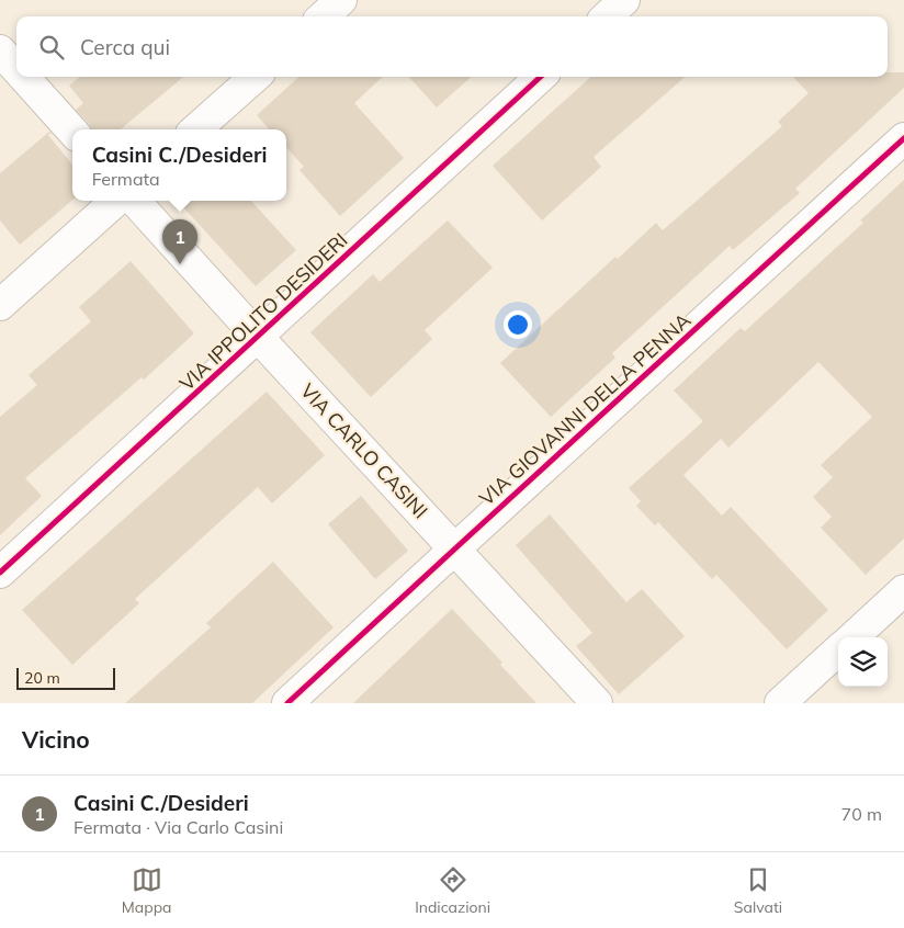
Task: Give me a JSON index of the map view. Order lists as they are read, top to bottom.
{
  "streets": {
    "street": ["VIA IPPOLITO DESIDERI", "VIA GIOVANNI DELLA PENNA", "VIA CARLO CASINI"]
  },
  "crossings": [
    ["VIA IPPOLITO DESIDERI", "VIA CARLO CASINI"],
    ["VIA GIOVANNI DELLA PENNA", "VIA CARLO CASINI"]
  ],
  "scale_bar": "20 m",
  "page": {
    "search": "Cerca qui",
    "popup": ["Casini C./Desideri", "Fermata"],
    "pins": "1",
    "scale": "20 m",
    "heading": "Vicino",
    "list": [
      {
        "mark": "1",
        "name": "Casini C./Desideri",
        "note": "Fermata · Via Carlo Casini",
        "value": "70 m"
      }
    ],
    "nav": ["Mappa", "Indicazioni", "Salvati"]
  }
}
